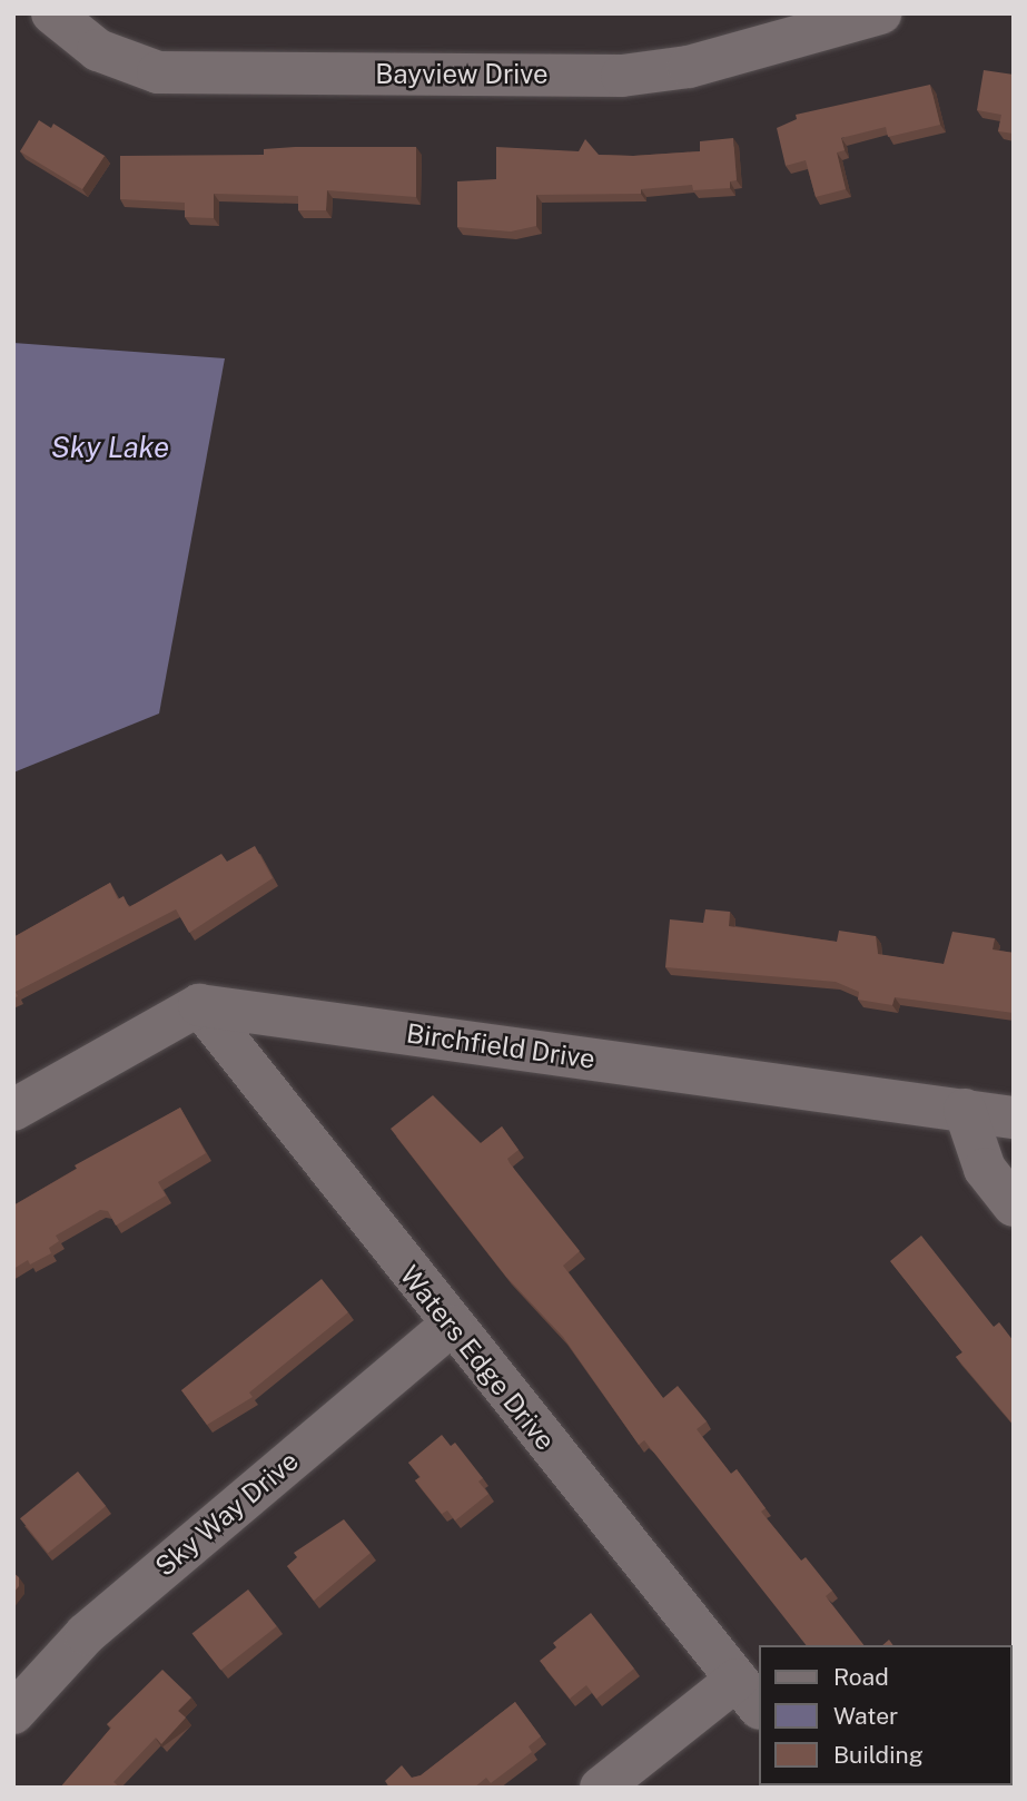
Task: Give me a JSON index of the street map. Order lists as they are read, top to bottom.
{
  "streets": {
    "street": [
      "Bayview Drive",
      "Birchfield Drive",
      "Waters Edge Drive",
      "Sky Way Drive"
    ]
  },
  "crossings": [
    ["Birchfield Drive", "Waters Edge Drive"],
    ["Waters Edge Drive", "Sky Way Drive"]
  ],
  "water": ["Sky Lake"],
  "legend": ["Road", "Water", "Building"]
}
